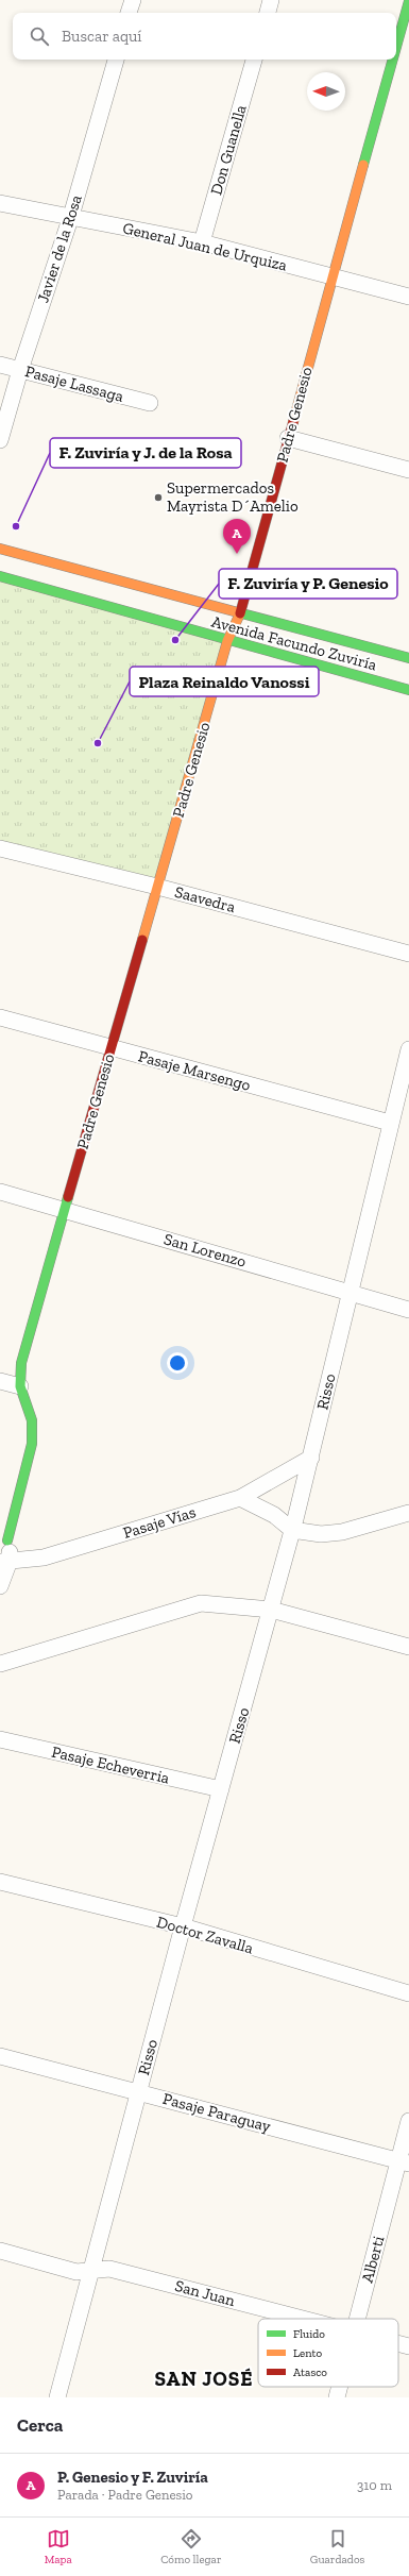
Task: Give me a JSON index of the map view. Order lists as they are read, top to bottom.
{
  "streets": {
    "street": [
      "Don Guanella",
      "General Juan de Urquiza",
      "Javier de la Rosa",
      "Pasaje Lassaga",
      "Padre Genesio",
      "Avenida Facundo Zuviría",
      "Saavedra",
      "Pasaje Marsengo",
      "San Lorenzo",
      "Risso",
      "Pasaje Vías",
      "Pasaje Echeverria",
      "Doctor Zavalla",
      "Pasaje Paraguay",
      "Alberti",
      "San Juan"
    ]
  },
  "crossings": [
    ["Don Guanella", "General Juan de Urquiza"],
    ["General Juan de Urquiza", "Javier de la Rosa"],
    ["General Juan de Urquiza", "Padre Genesio"],
    ["Javier de la Rosa", "Pasaje Lassaga"],
    ["Padre Genesio", "Avenida Facundo Zuviría"],
    ["Padre Genesio", "Saavedra"],
    ["Padre Genesio", "Pasaje Marsengo"],
    ["Padre Genesio", "San Lorenzo"],
    ["Pasaje Marsengo", "Risso"],
    ["San Lorenzo", "Risso"],
    ["Risso", "Pasaje Vías"],
    ["Risso", "Pasaje Echeverria"],
    ["Risso", "Doctor Zavalla"],
    ["Risso", "Pasaje Paraguay"],
    ["Risso", "San Juan"],
    ["Pasaje Paraguay", "Alberti"]
  ],
  "districts": ["SAN JOSÉ"],
  "places": [
    "Supermercados Mayrista D´Amelio",
    "F. Zuviría y J. de la Rosa",
    "F. Zuviría y P. Genesio",
    "Plaza Reinaldo Vanossi"
  ],
  "legend": ["Fluido", "Lento", "Atasco"],
  "north": "left",
  "page": {
    "search": "Buscar aquí",
    "pins": "A",
    "heading": "Cerca",
    "list": [
      {
        "mark": "A",
        "name": "P. Genesio y F. Zuviría",
        "note": "Parada · Padre Genesio",
        "value": "310 m"
      }
    ],
    "nav": ["Mapa", "Cómo llegar", "Guardados"]
  }
}
